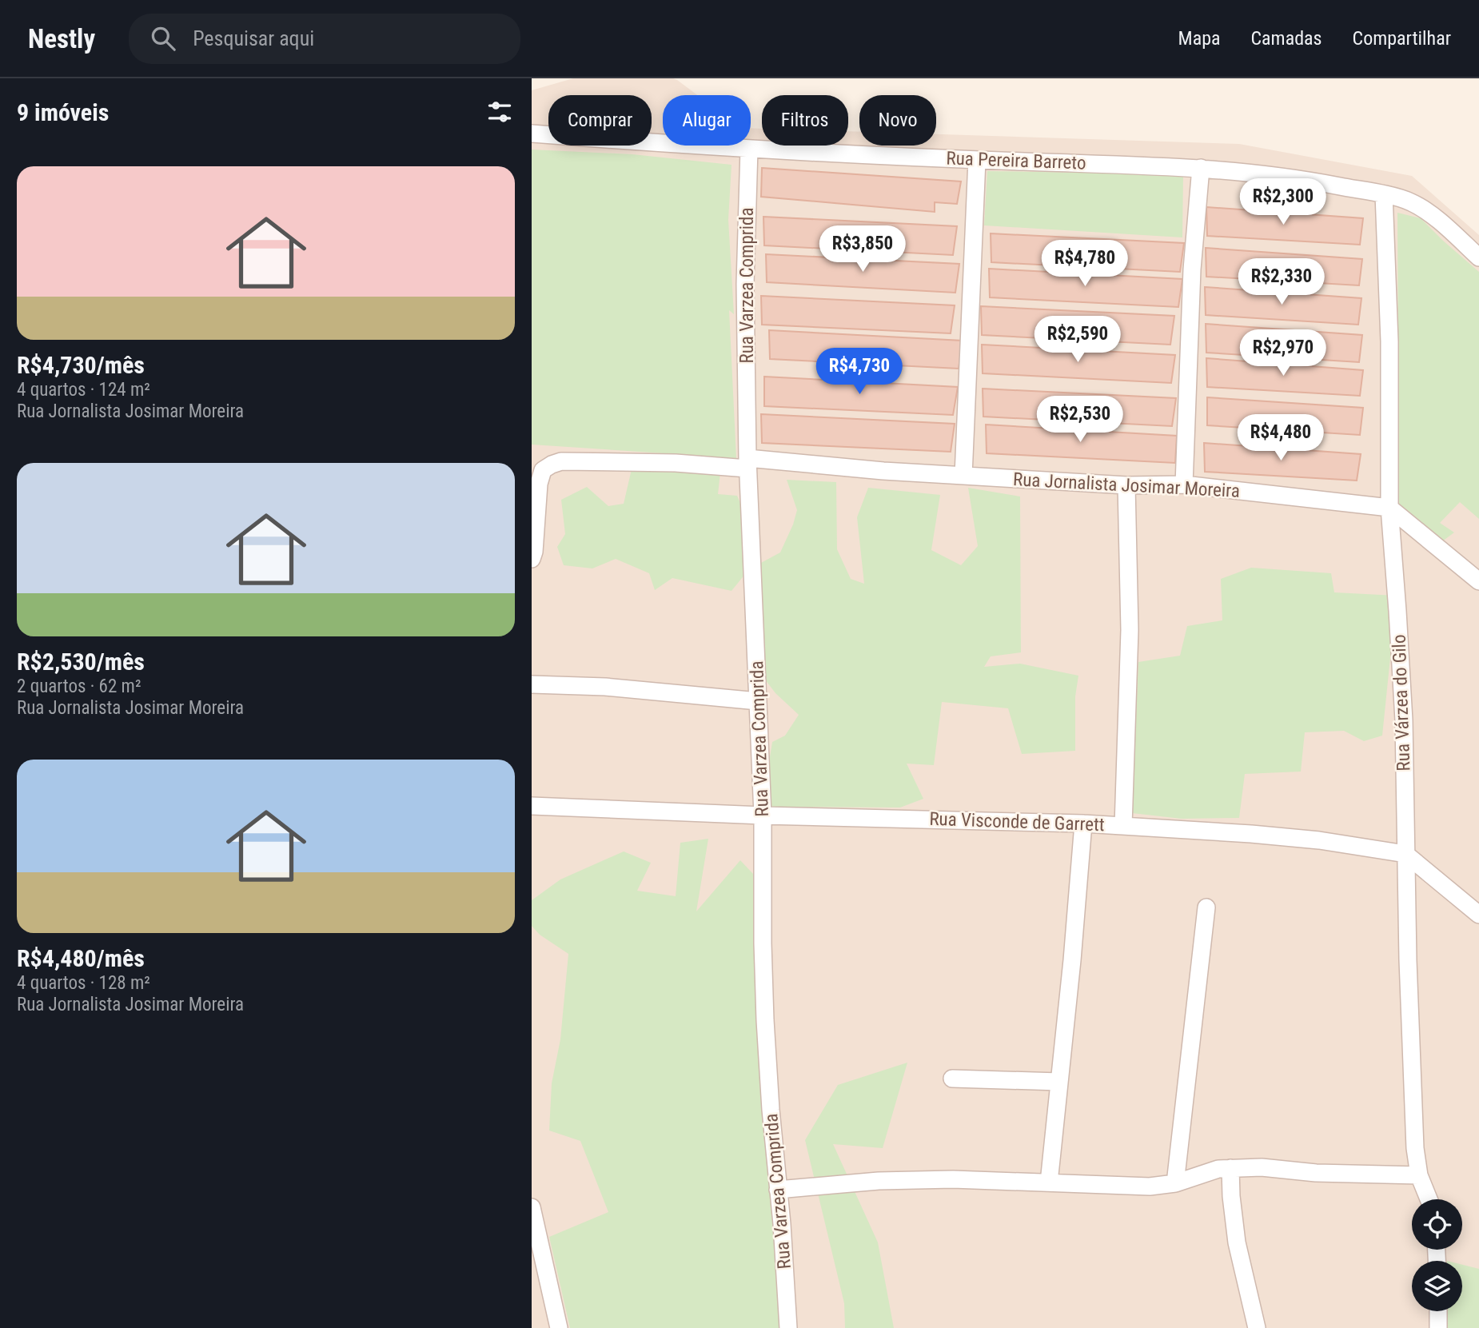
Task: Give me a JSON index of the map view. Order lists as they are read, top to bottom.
{
  "streets": {
    "street": [
      "Rua Pereira Barreto",
      "Rua Varzea Comprida",
      "Rua Jornalista Josimar Moreira",
      "Rua Várzea do Gilo",
      "Rua Visconde de Garrett"
    ]
  },
  "crossings": [
    ["Rua Pereira Barreto", "Rua Varzea Comprida"],
    ["Rua Pereira Barreto", "Rua Várzea do Gilo"],
    ["Rua Varzea Comprida", "Rua Jornalista Josimar Moreira"],
    ["Rua Varzea Comprida", "Rua Visconde de Garrett"],
    ["Rua Jornalista Josimar Moreira", "Rua Várzea do Gilo"],
    ["Rua Várzea do Gilo", "Rua Visconde de Garrett"]
  ],
  "page": {
    "header": "Nestly",
    "search": "Pesquisar aqui",
    "nav": ["Mapa", "Camadas", "Compartilhar"],
    "heading": "9 imóveis",
    "chip": [
      "Comprar",
      "Alugar",
      "Filtros",
      "Novo"
    ],
    "list": [
      {
        "name": "R$4,730/mês",
        "note": "4 quartos · 124 m² · Rua Jornalista Josimar Moreira"
      },
      {
        "name": "R$2,530/mês",
        "note": "2 quartos · 62 m² · Rua Jornalista Josimar Moreira"
      },
      {
        "name": "R$4,480/mês",
        "note": "4 quartos · 128 m² · Rua Jornalista Josimar Moreira"
      }
    ],
    "price": [
      "R$2,300",
      "R$3,850",
      "R$4,780",
      "R$2,330",
      "R$2,590",
      "R$2,970",
      "R$4,730",
      "R$2,530",
      "R$4,480"
    ]
  }
}
